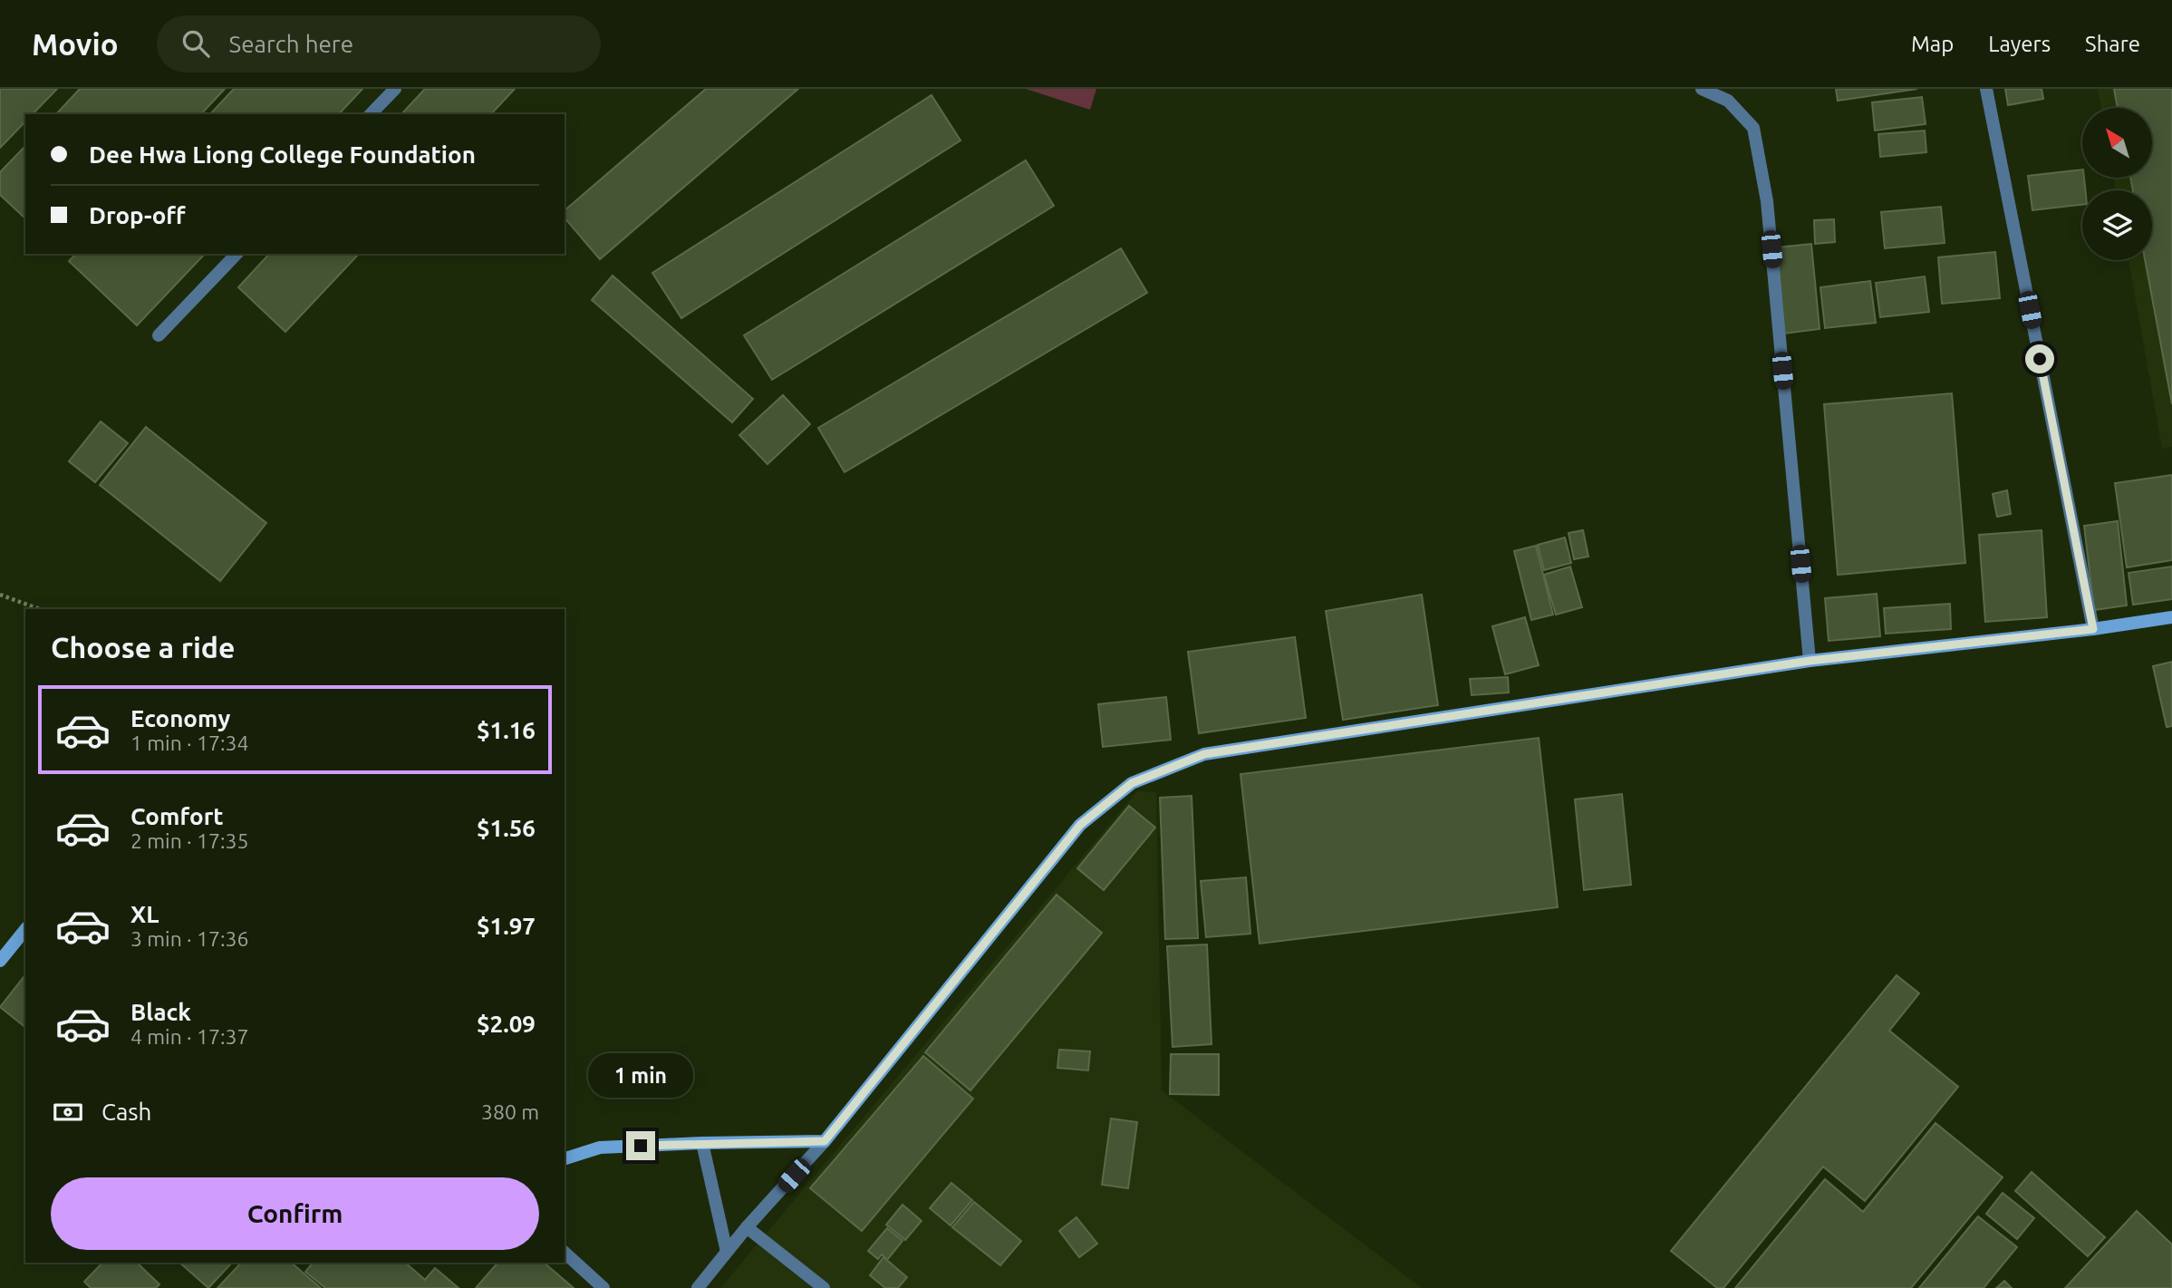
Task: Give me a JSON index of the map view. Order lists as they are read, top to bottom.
{
  "north": "top left",
  "page": {
    "header": "Movio",
    "search": "Search here",
    "nav": ["Map", "Layers", "Share"],
    "banner": ["Dee Hwa Liong College Foundation", "Drop-off"],
    "heading": "Choose a ride",
    "list": [
      {
        "name": "Economy",
        "note": "1 min · 17:34",
        "value": "$1.16"
      },
      {
        "name": "Comfort",
        "note": "2 min · 17:35",
        "value": "$1.56"
      },
      {
        "name": "XL",
        "note": "3 min · 17:36",
        "value": "$1.97"
      },
      {
        "name": "Black",
        "note": "4 min · 17:37",
        "value": "$2.09"
      }
    ],
    "bubble": "1 min",
    "pay": ["Cash", "380 m"],
    "buttons": "Confirm"
  }
}
